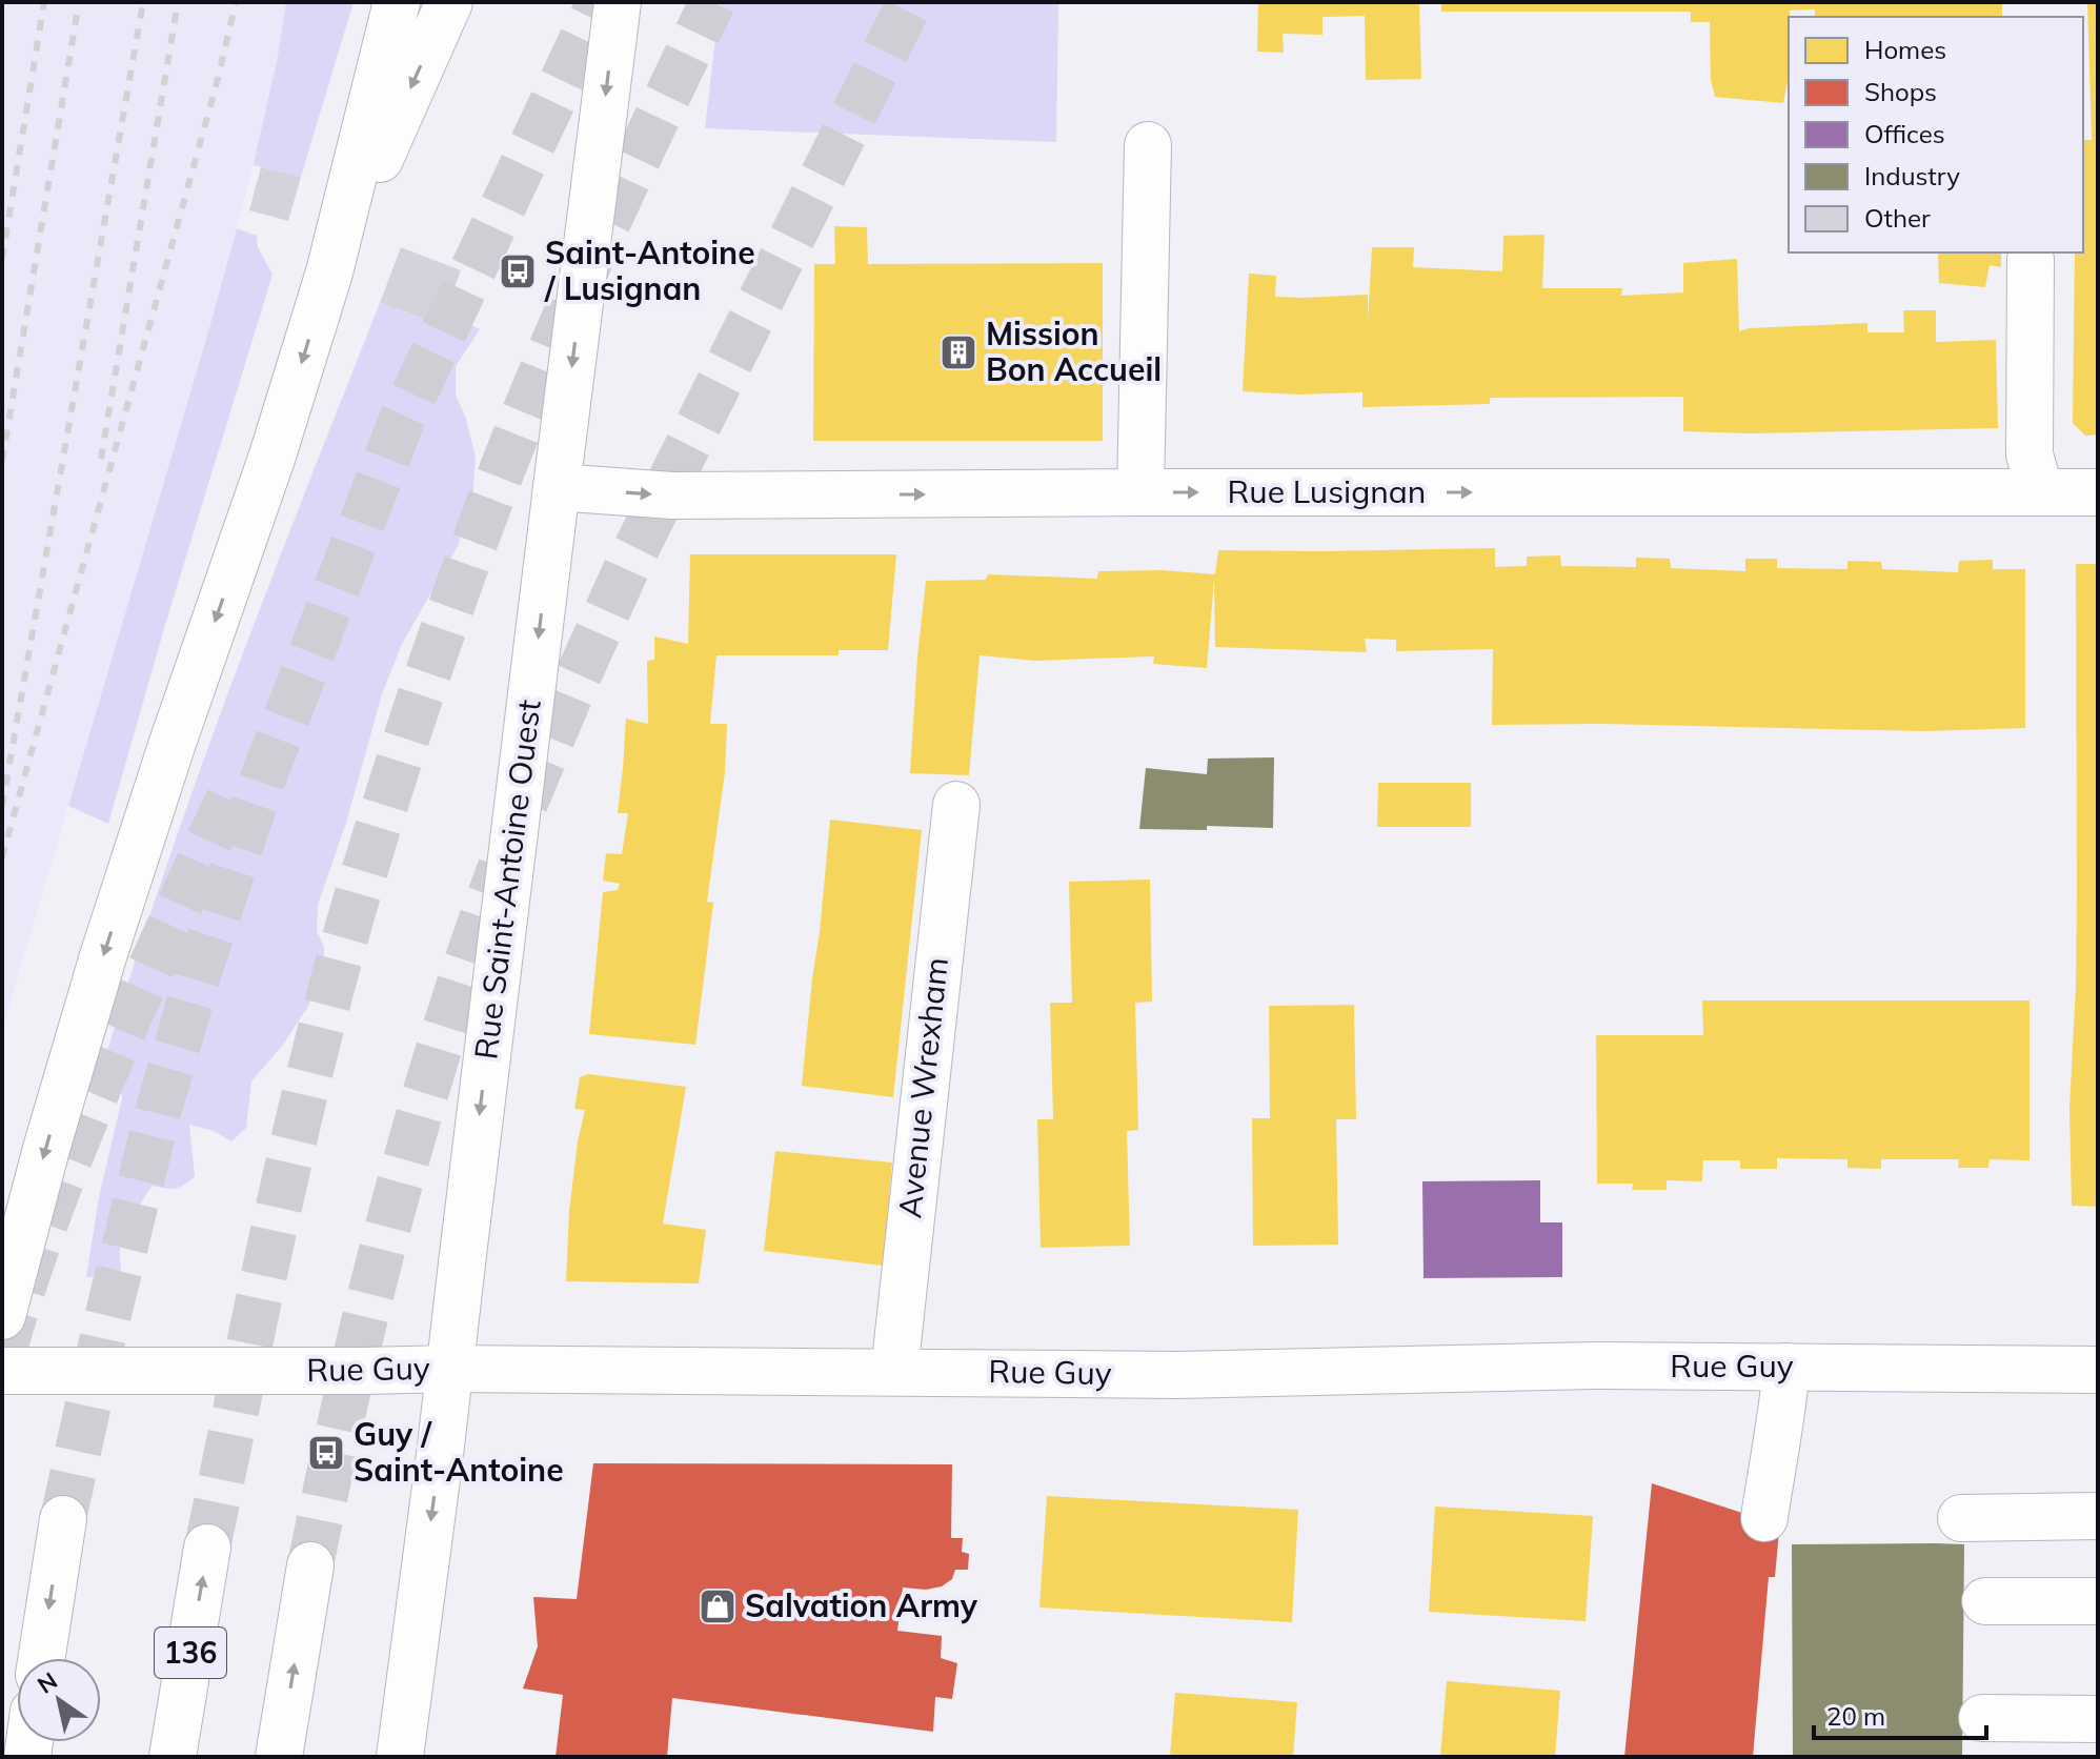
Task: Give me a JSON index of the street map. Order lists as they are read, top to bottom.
{
  "streets": {
    "main road": [
      "Rue Lusignan",
      "Rue Saint-Antoine Ouest",
      "Avenue Wrexham",
      "Rue Guy",
      "136"
    ]
  },
  "crossings": [
    ["Rue Lusignan", "Rue Saint-Antoine Ouest"],
    ["Rue Saint-Antoine Ouest", "Rue Guy"],
    ["Avenue Wrexham", "Rue Guy"]
  ],
  "one_way": ["Rue Lusignan"],
  "places": {
    "bus stop": ["Saint-Antoine / Lusignan", "Guy / Saint-Antoine"],
    "building": ["Mission Bon Accueil"],
    "shop": ["Salvation Army"]
  },
  "legend": [
    "Homes",
    "Shops",
    "Offices",
    "Industry",
    "Other"
  ],
  "scale_bar": "20 m",
  "north": "top left"
}
